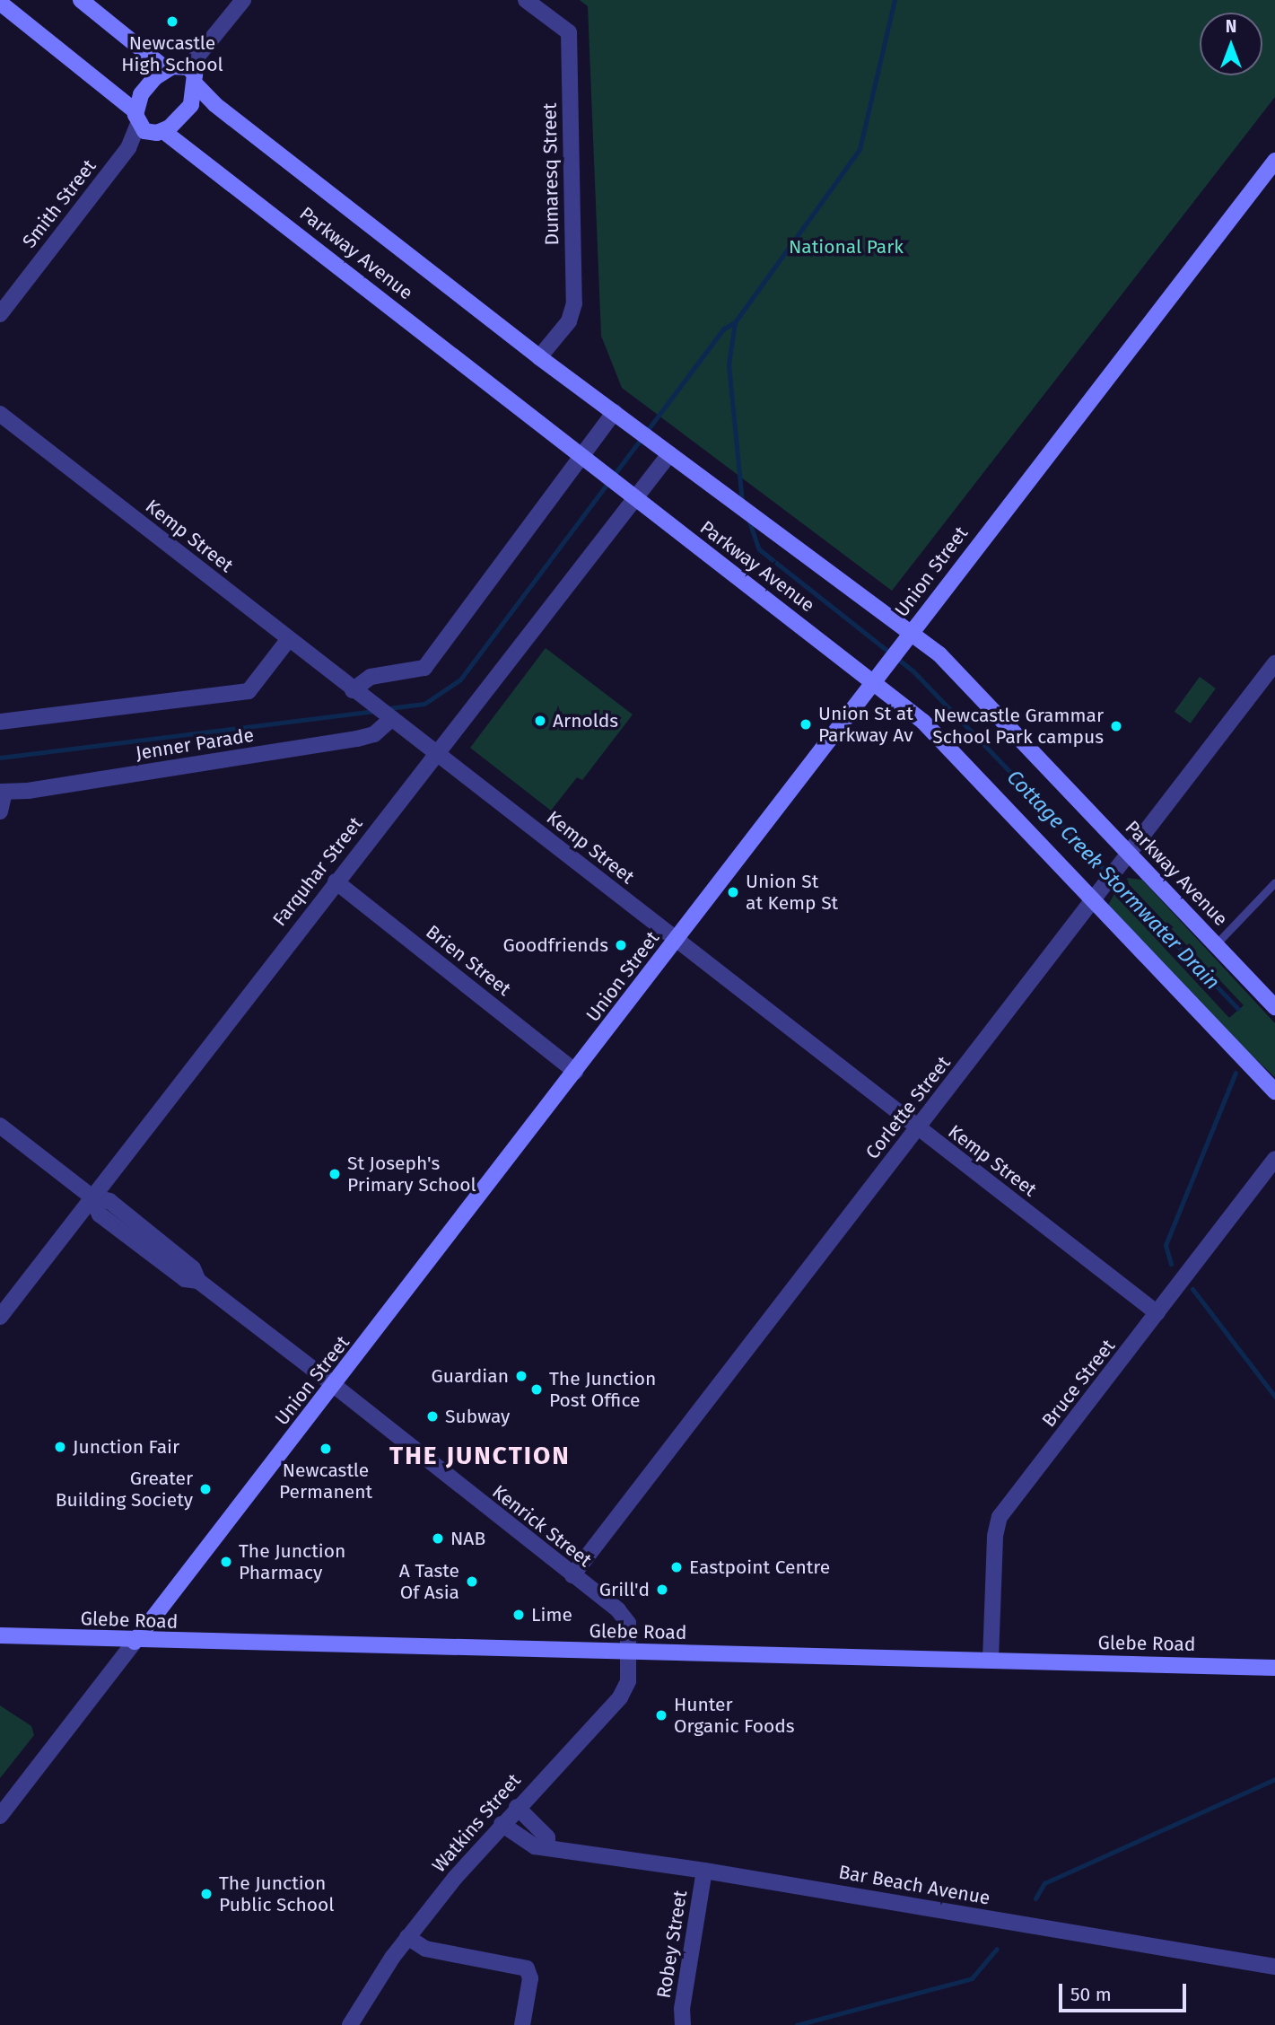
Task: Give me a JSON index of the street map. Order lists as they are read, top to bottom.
{
  "streets": {
    "main road": ["Parkway Avenue", "Union Street", "Glebe Road"],
    "street": [
      "Dumaresq Street",
      "Smith Street",
      "Kemp Street",
      "Jenner Parade",
      "Farquhar Street",
      "Brien Street",
      "Corlette Street",
      "Bruce Street",
      "Kenrick Street",
      "Watkins Street",
      "Bar Beach Avenue",
      "Robey Street"
    ]
  },
  "crossings": [
    ["Dumaresq Street", "Parkway Avenue"],
    ["Smith Street", "Parkway Avenue"],
    ["Parkway Avenue", "Union Street"],
    ["Parkway Avenue", "Farquhar Street"],
    ["Parkway Avenue", "Corlette Street"],
    ["Kemp Street", "Union Street"],
    ["Kemp Street", "Jenner Parade"],
    ["Kemp Street", "Farquhar Street"],
    ["Kemp Street", "Corlette Street"],
    ["Kemp Street", "Bruce Street"],
    ["Union Street", "Brien Street"],
    ["Union Street", "Kenrick Street"],
    ["Union Street", "Glebe Road"],
    ["Farquhar Street", "Brien Street"],
    ["Farquhar Street", "Kenrick Street"],
    ["Corlette Street", "Kenrick Street"],
    ["Bruce Street", "Glebe Road"],
    ["Kenrick Street", "Glebe Road"],
    ["Kenrick Street", "Watkins Street"],
    ["Glebe Road", "Watkins Street"],
    ["Watkins Street", "Bar Beach Avenue"],
    ["Bar Beach Avenue", "Robey Street"]
  ],
  "districts": ["THE JUNCTION"],
  "water": ["Cottage Creek Stormwater Drain"],
  "parks": ["National Park"],
  "places": [
    "Newcastle High School",
    "Arnolds",
    "Union St at Parkway Av",
    "Newcastle Grammar School Park campus",
    "Union St at Kemp St",
    "Goodfriends",
    "St Joseph's Primary School",
    "Guardian",
    "The Junction Post Office",
    "Subway",
    "Junction Fair",
    "Newcastle Permanent",
    "Greater Building Society",
    "NAB",
    "The Junction Pharmacy",
    "Eastpoint Centre",
    "A Taste Of Asia",
    "Grill'd",
    "Lime",
    "Hunter Organic Foods",
    "The Junction Public School"
  ],
  "scale_bar": "50 m",
  "north": "top"
}
